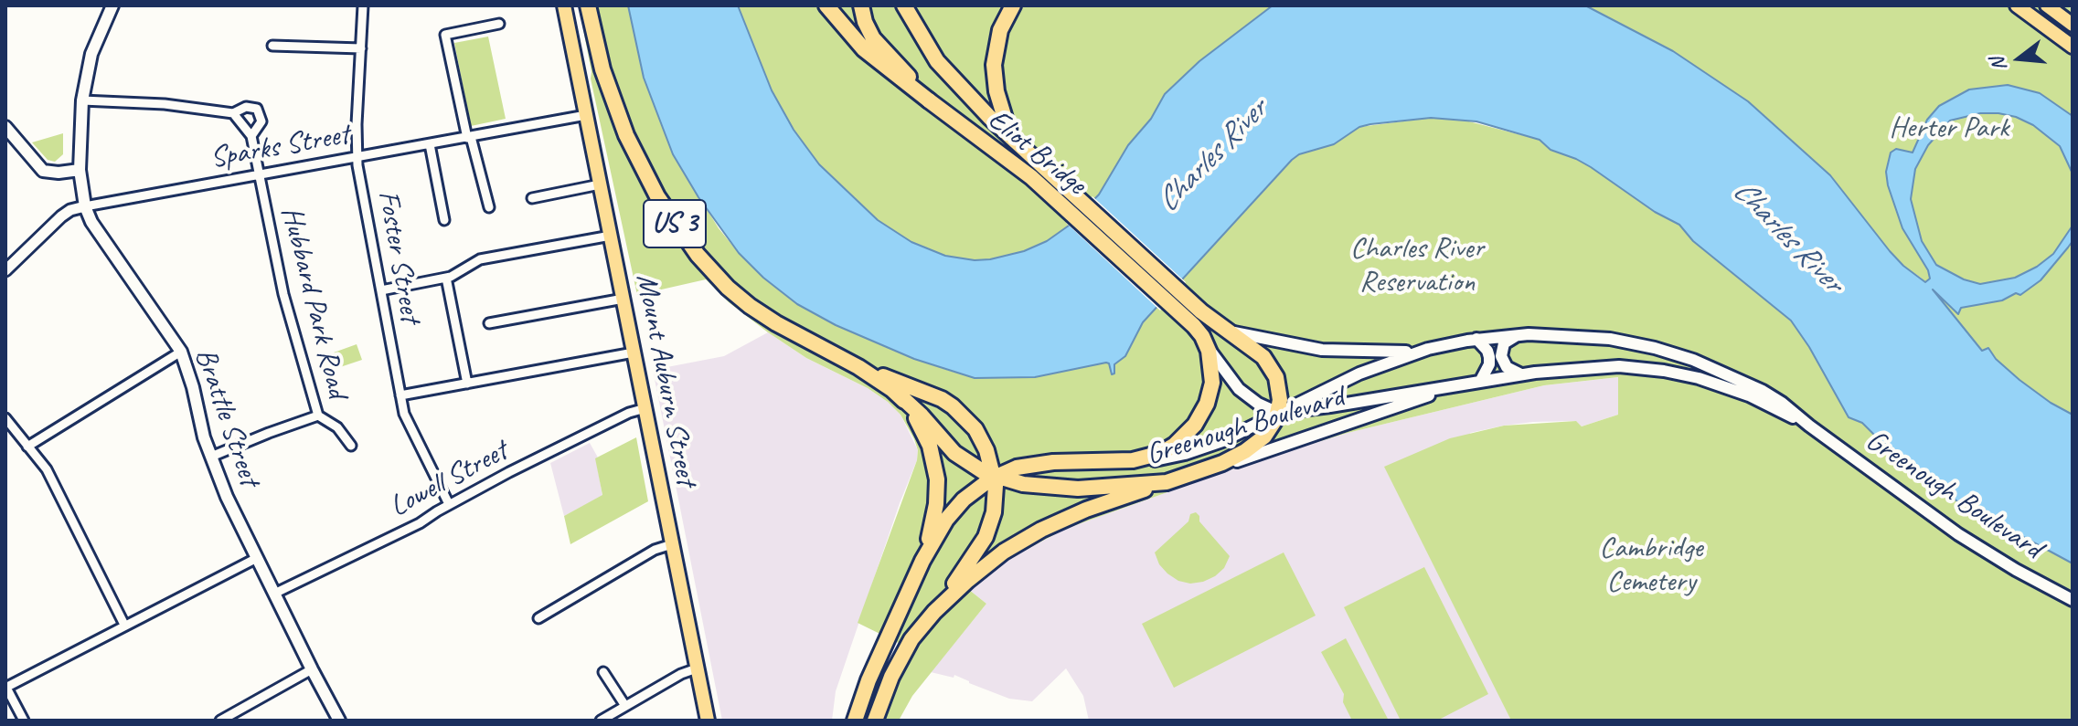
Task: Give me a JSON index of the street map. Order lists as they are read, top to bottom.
{
  "streets": {
    "highway": ["Eliot Bridge", "US 3", "Greenough Boulevard"],
    "main road": ["Mount Auburn Street", "Brattle Street"],
    "street": [
      "Sparks Street",
      "Foster Street",
      "Hubbard Park Road",
      "Lowell Street"
    ]
  },
  "crossings": [
    ["Sparks Street", "Foster Street"],
    ["Sparks Street", "Hubbard Park Road"],
    ["Sparks Street", "Mount Auburn Street"],
    ["Sparks Street", "Brattle Street"],
    ["Eliot Bridge", "Greenough Boulevard"],
    ["US 3", "Greenough Boulevard"],
    ["Foster Street", "Lowell Street"],
    ["Hubbard Park Road", "Brattle Street"],
    ["Mount Auburn Street", "Lowell Street"],
    ["Brattle Street", "Lowell Street"]
  ],
  "water": ["Charles River"],
  "parks": ["Herter Park", "Charles River Reservation", "Cambridge Cemetery"],
  "north": "left"
}
